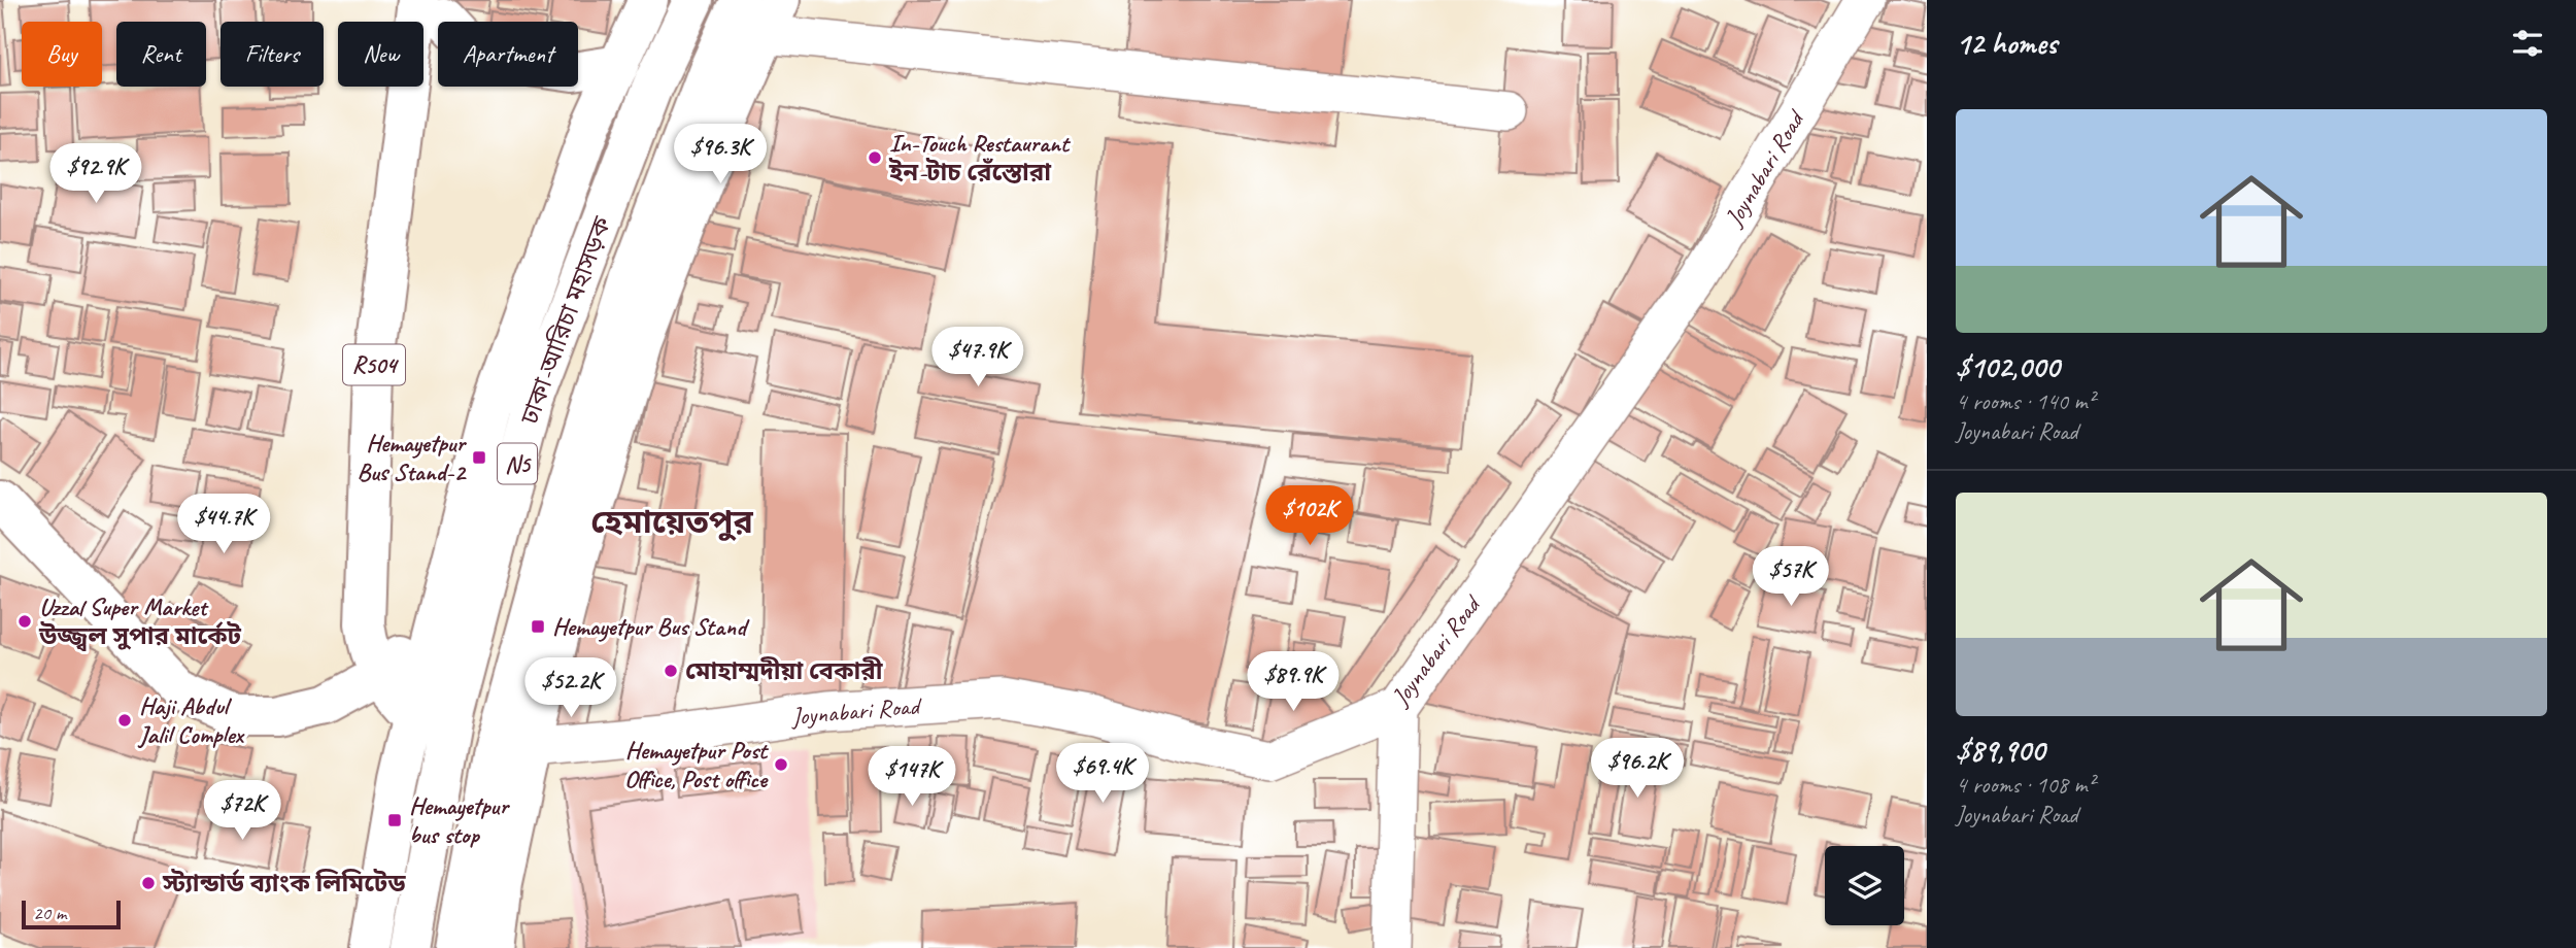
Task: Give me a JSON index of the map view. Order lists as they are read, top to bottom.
{
  "streets": {
    "main road": ["ঢাকা-আরিচা মহাসড়ক", "R504", "N5"],
    "street": ["Joynabari Road"]
  },
  "districts": ["হেমায়েতপুর"],
  "places": {
    "other": [
      "In-Touch Restaurant ইন-টাচ রেঁস্তোরা",
      "Uzzal Super Market উজ্জ্বল সুপার মার্কেট",
      "মোহাম্মদীয়া বেকারী",
      "Haji Abdul Jalil Complex",
      "Hemayetpur Post Office, Post office",
      "স্ট্যান্ডার্ড ব্যাংক লিমিটেড"
    ],
    "transit": ["Hemayetpur Bus Stand-2", "Hemayetpur Bus Stand", "Hemayetpur bus stop"]
  },
  "scale_bar": "20 m",
  "page": {
    "heading": "12 homes",
    "chip": [
      "Buy",
      "Rent",
      "Filters",
      "New",
      "Apartment"
    ],
    "list": [
      {
        "name": "$102,000",
        "note": "4 rooms · 140 m² · Joynabari Road"
      },
      {
        "name": "$89,900",
        "note": "4 rooms · 108 m² · Joynabari Road"
      }
    ],
    "price": [
      "$96.3K",
      "$92.9K",
      "$47.9K",
      "$102K",
      "$44.7K",
      "$57K",
      "$89.9K",
      "$52.2K",
      "$96.2K",
      "$69.4K",
      "$147K",
      "$72K"
    ],
    "scale": "20 m"
  }
}
